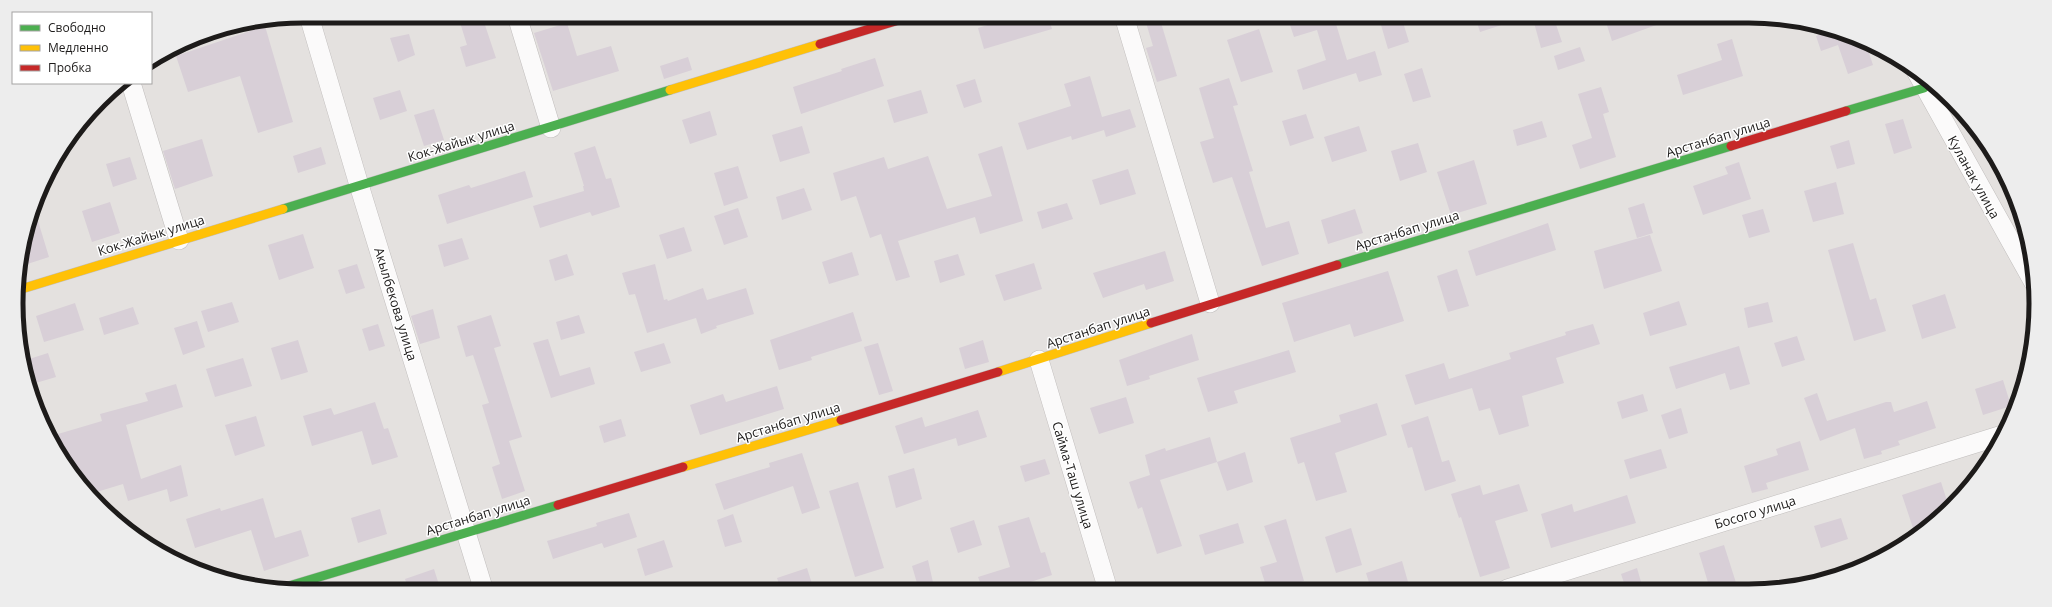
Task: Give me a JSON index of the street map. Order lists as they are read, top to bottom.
{
  "streets": {
    "street": [
      "Арстанбап улица",
      "Кок-Жайык улица",
      "Куланак улица",
      "Акылбекова улица",
      "Сайма-Таш улица",
      "Босого улица"
    ]
  },
  "crossings": [
    ["Арстанбап улица", "Куланак улица"],
    ["Арстанбап улица", "Акылбекова улица"],
    ["Арстанбап улица", "Сайма-Таш улица"],
    ["Кок-Жайык улица", "Акылбекова улица"]
  ],
  "legend": ["Свободно", "Медленно", "Пробка"]
}
